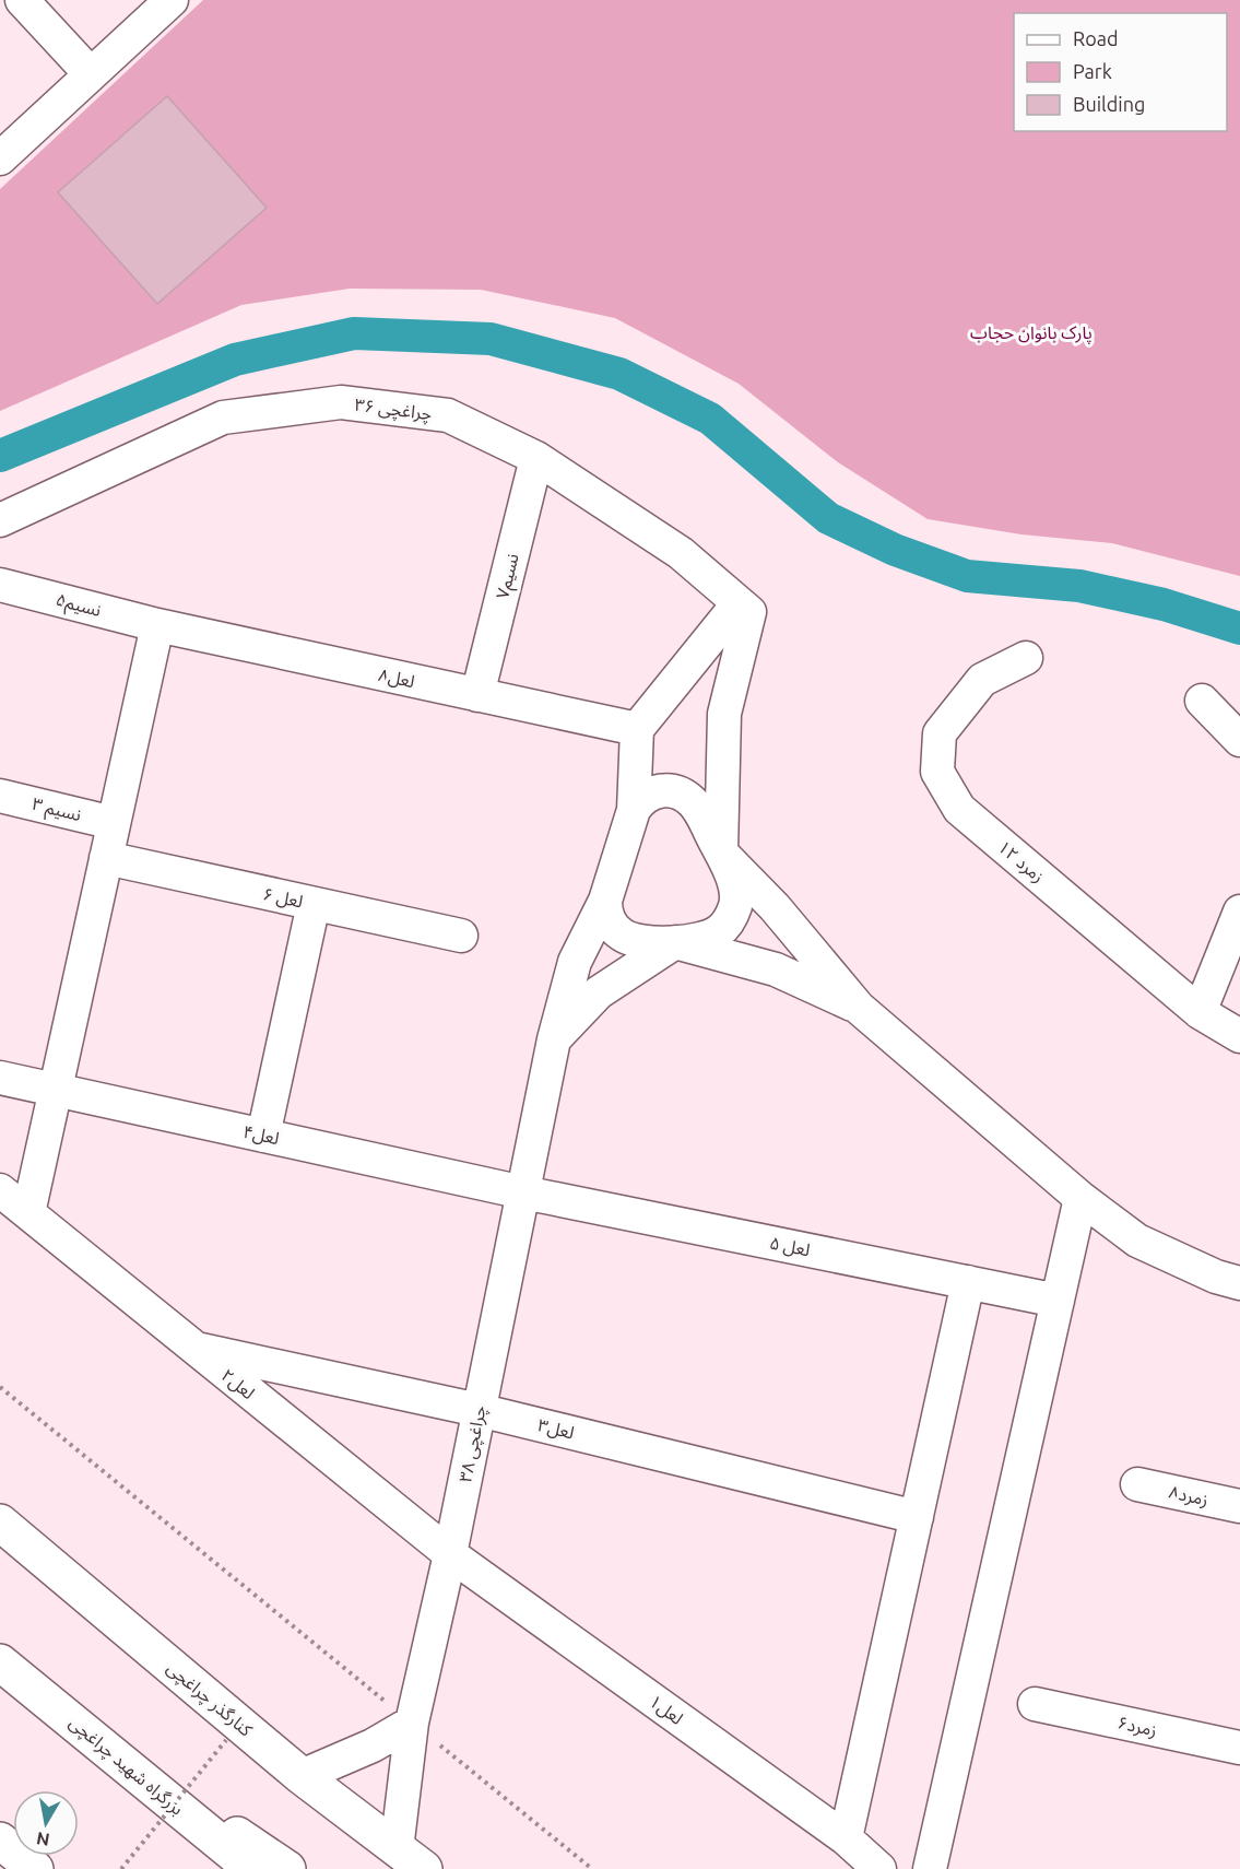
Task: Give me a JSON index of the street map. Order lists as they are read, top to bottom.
{
  "streets": {
    "main road": ["کنارگذر چراغچی", "بزرگراه شهید چراغچی"],
    "street": [
      "چراغچی ۳۶",
      "نسیم۷",
      "نسیم۵",
      "لعل۸",
      "نسیم ۳",
      "زمرد ۱۲",
      "لعل ۶",
      "لعل۴",
      "لعل ۵",
      "لعل۲",
      "لعل۳",
      "چراغچی ۳۸",
      "زمرد۸",
      "لعل۱",
      "زمرد۶"
    ]
  },
  "crossings": [
    ["چراغچی ۳۶", "نسیم۷"],
    ["نسیم۷", "لعل۸"],
    ["نسیم۵", "لعل۸"],
    ["لعل۴", "لعل ۵"],
    ["لعل۴", "چراغچی ۳۸"],
    ["لعل ۵", "چراغچی ۳۸"],
    ["لعل۲", "لعل۳"],
    ["لعل۲", "چراغچی ۳۸"],
    ["لعل۲", "لعل۱"],
    ["لعل۳", "چراغچی ۳۸"],
    ["چراغچی ۳۸", "کنارگذر چراغچی"],
    ["چراغچی ۳۸", "لعل۱"]
  ],
  "parks": ["پارک بانوان حجاب"],
  "legend": ["Road", "Park", "Building"],
  "north": "bottom"
}
